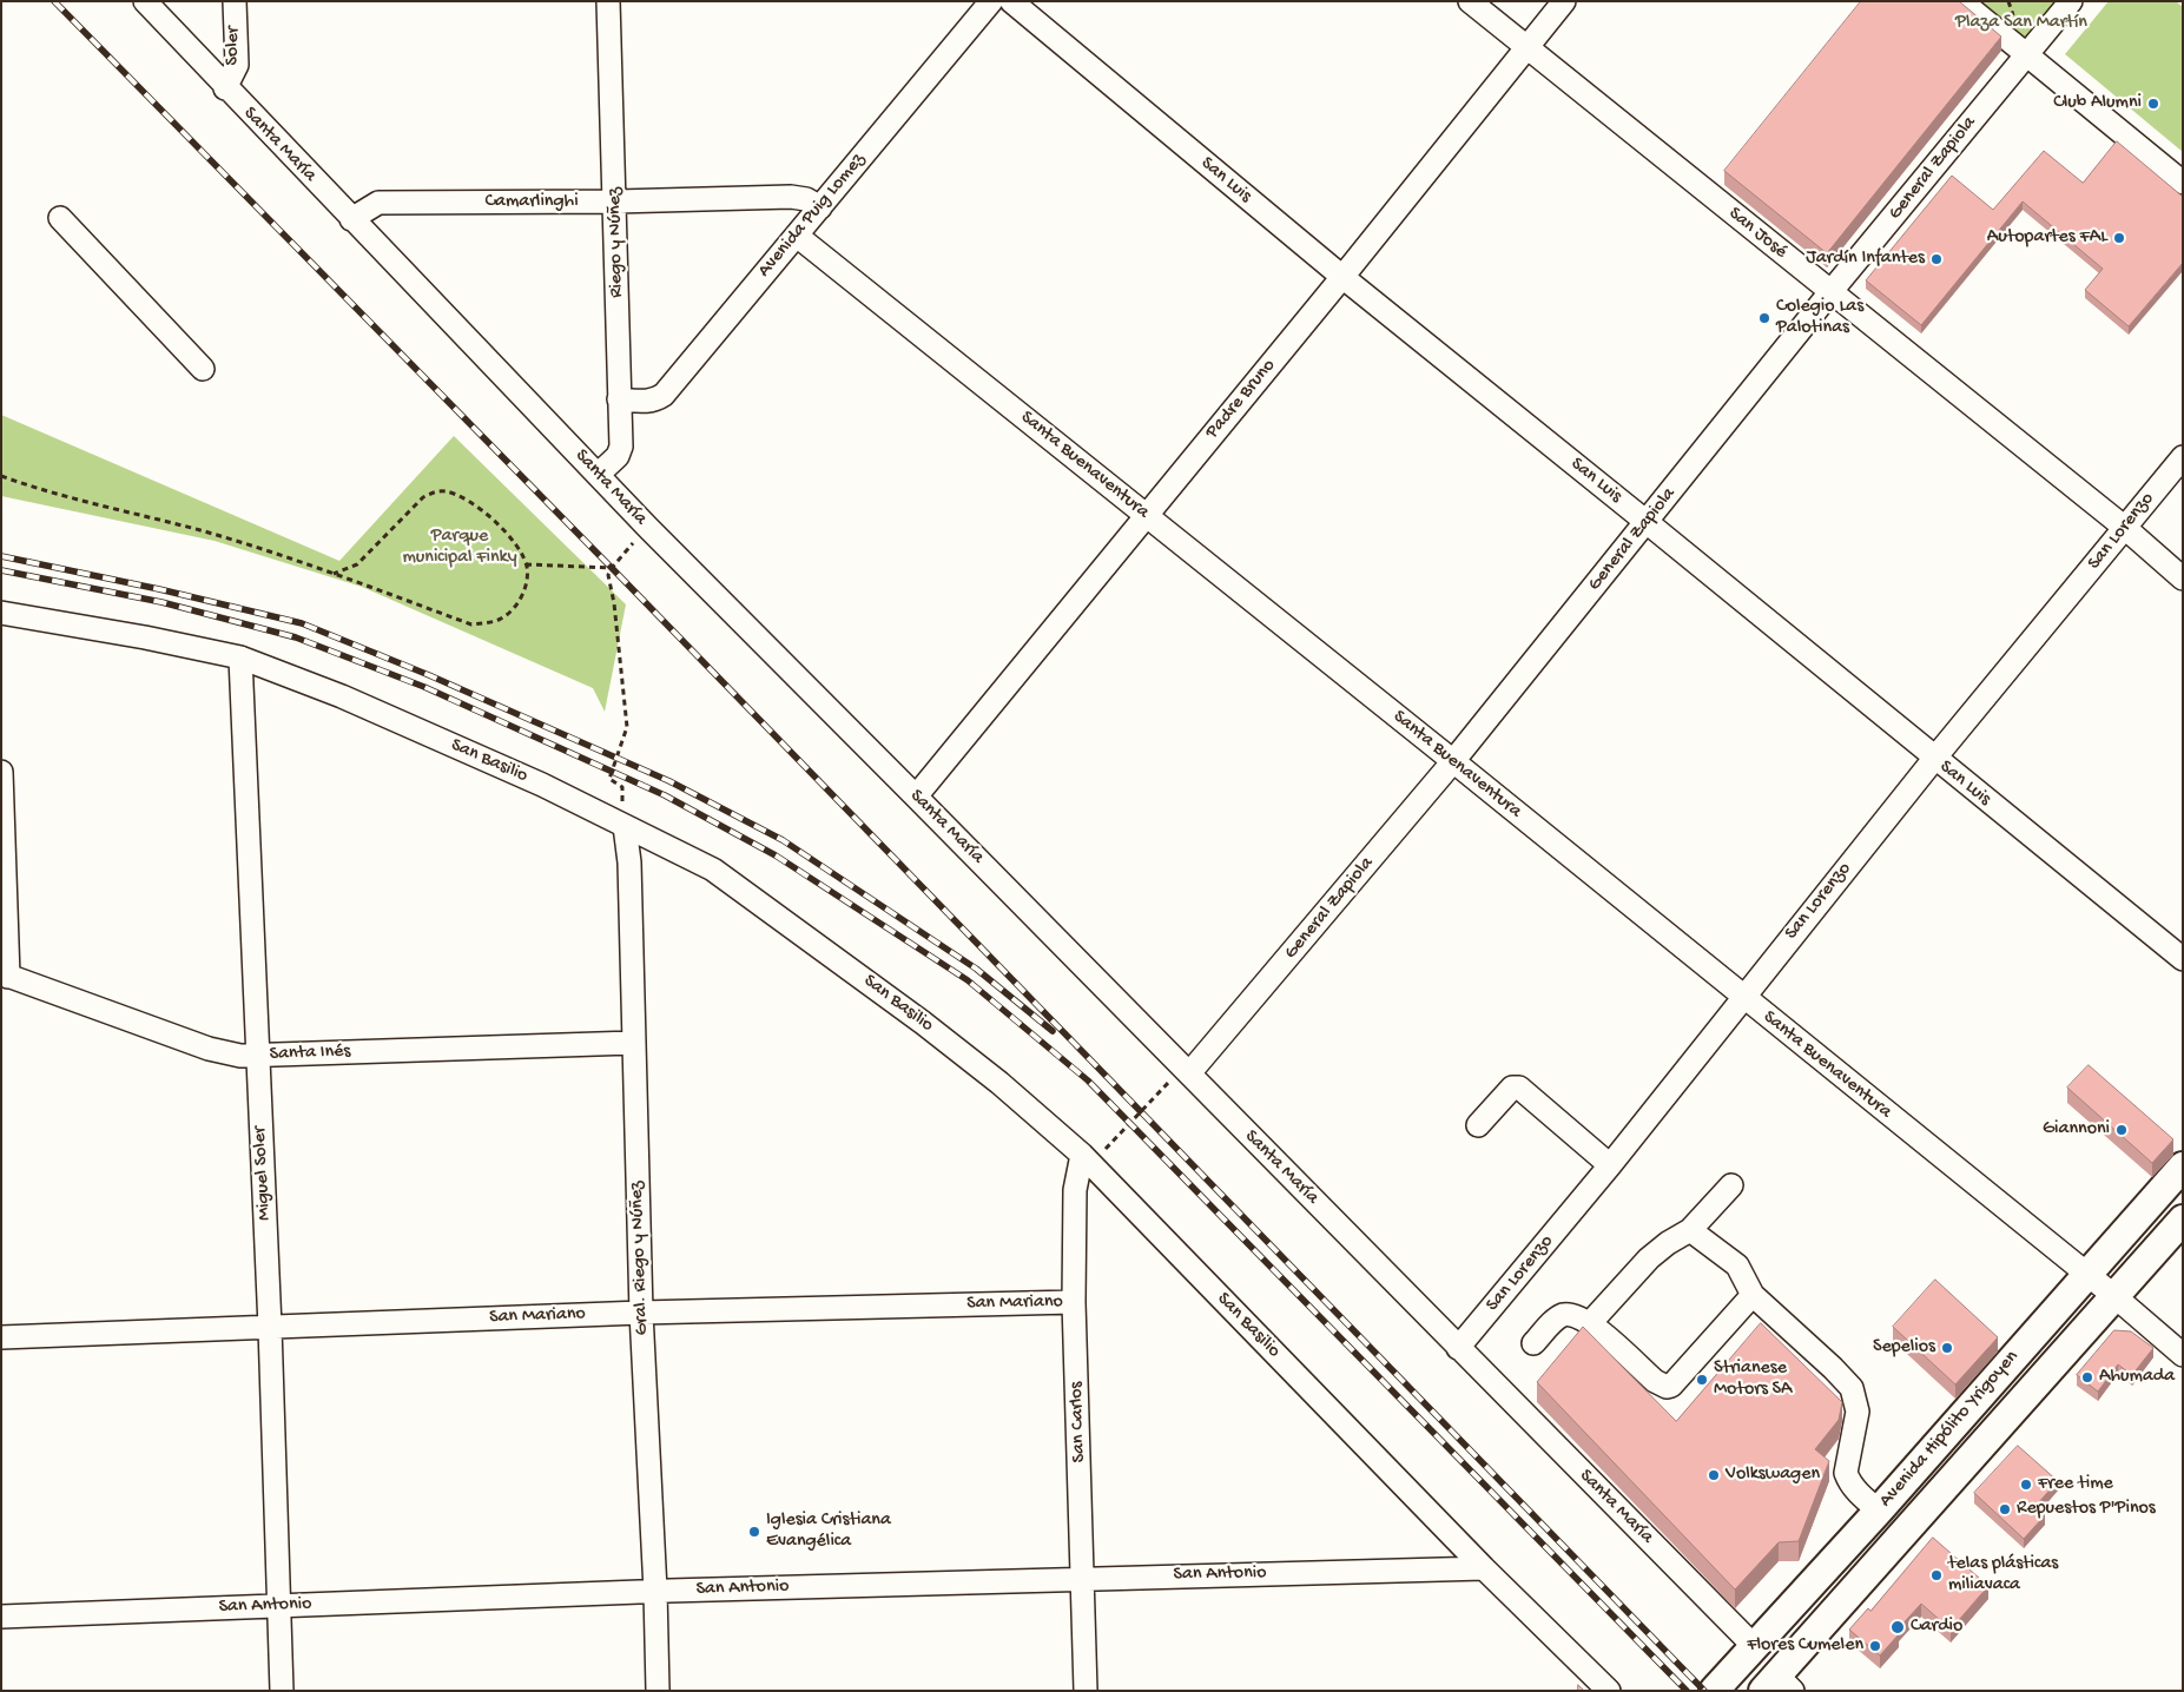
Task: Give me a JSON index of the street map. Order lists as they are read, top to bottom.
{
  "streets": {
    "main road": ["Avenida Hipólito Yrigoyen"],
    "street": [
      "Soler",
      "Santa María",
      "General Zapiola",
      "San Luis",
      "Camarlinghi",
      "Avenida Puig Lomez",
      "San José",
      "Riego y Núñez",
      "Padre Bruno",
      "Santa Buenaventura",
      "San Lorenzo",
      "San Basilio",
      "Santa Inés",
      "Miguel Soler",
      "Gral. Riego y Núñez",
      "San Mariano",
      "San Carlos",
      "San Antonio"
    ]
  },
  "crossings": [
    ["Soler", "Santa María"],
    ["Santa María", "General Zapiola"],
    ["Santa María", "Camarlinghi"],
    ["Santa María", "Riego y Núñez"],
    ["Santa María", "Padre Bruno"],
    ["Santa María", "San Lorenzo"],
    ["Santa María", "Avenida Hipólito Yrigoyen"],
    ["General Zapiola", "San Luis"],
    ["General Zapiola", "San José"],
    ["General Zapiola", "Santa Buenaventura"],
    ["San Luis", "Padre Bruno"],
    ["San Luis", "San Lorenzo"],
    ["Camarlinghi", "Avenida Puig Lomez"],
    ["Camarlinghi", "Riego y Núñez"],
    ["Avenida Puig Lomez", "Riego y Núñez"],
    ["Avenida Puig Lomez", "Santa Buenaventura"],
    ["San José", "Padre Bruno"],
    ["San José", "San Lorenzo"],
    ["Padre Bruno", "Santa Buenaventura"],
    ["Santa Buenaventura", "San Lorenzo"],
    ["Santa Buenaventura", "Avenida Hipólito Yrigoyen"],
    ["San Basilio", "Miguel Soler"],
    ["San Basilio", "Gral. Riego y Núñez"],
    ["San Basilio", "San Carlos"],
    ["San Basilio", "San Antonio"],
    ["Santa Inés", "Miguel Soler"],
    ["Santa Inés", "Gral. Riego y Núñez"],
    ["Miguel Soler", "San Mariano"],
    ["Miguel Soler", "San Antonio"],
    ["Gral. Riego y Núñez", "San Mariano"],
    ["Gral. Riego y Núñez", "San Antonio"],
    ["San Mariano", "San Carlos"],
    ["San Carlos", "San Antonio"]
  ],
  "parks": ["Plaza San Martín", "Parque municipal Finky"],
  "places": [
    "Club Alumni",
    "Autopartes FAL",
    "Jardín Infantes",
    "Colegio Las Palotinas",
    "Giannoni",
    "Sepelios",
    "Ahumada",
    "Strianese Motors SA",
    "Volkswagen",
    "Free time",
    "Repuestos P'Pinos",
    "Iglesia Cristiana Evangélica",
    "telas plásticas miliavaca",
    "Cardio",
    "Flores Cumelen"
  ]
}
